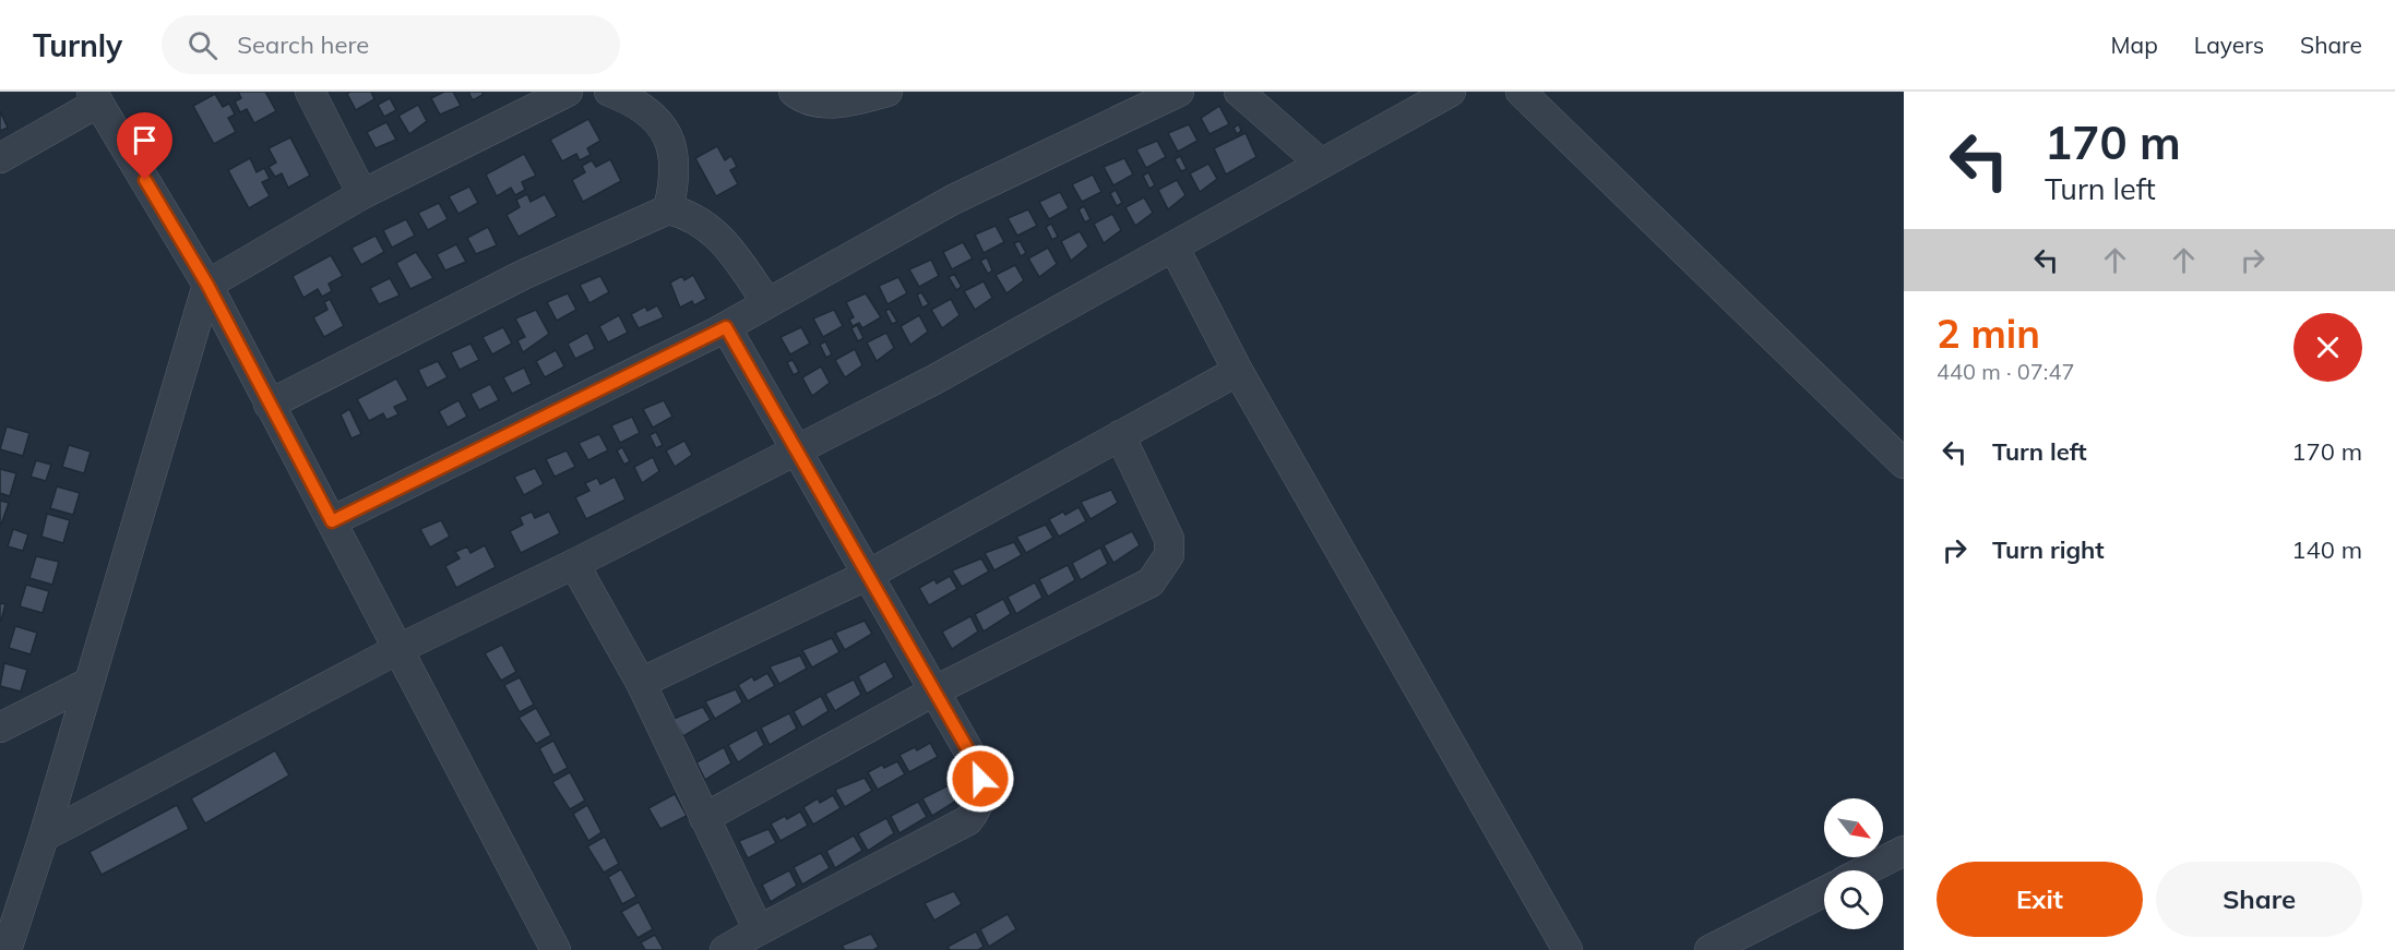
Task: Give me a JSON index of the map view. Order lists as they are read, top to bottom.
{
  "north": "bottom right",
  "page": {
    "header": "Turnly",
    "search": "Search here",
    "nav": ["Map", "Layers", "Share"],
    "turn": ["170 m", "Turn left"],
    "heading": ["2 min", "440 m · 07:47"],
    "list": [
      {
        "name": "Turn left",
        "value": "170 m"
      },
      {
        "name": "Turn right",
        "value": "140 m"
      }
    ],
    "buttons": ["Exit", "Share"]
  }
}
